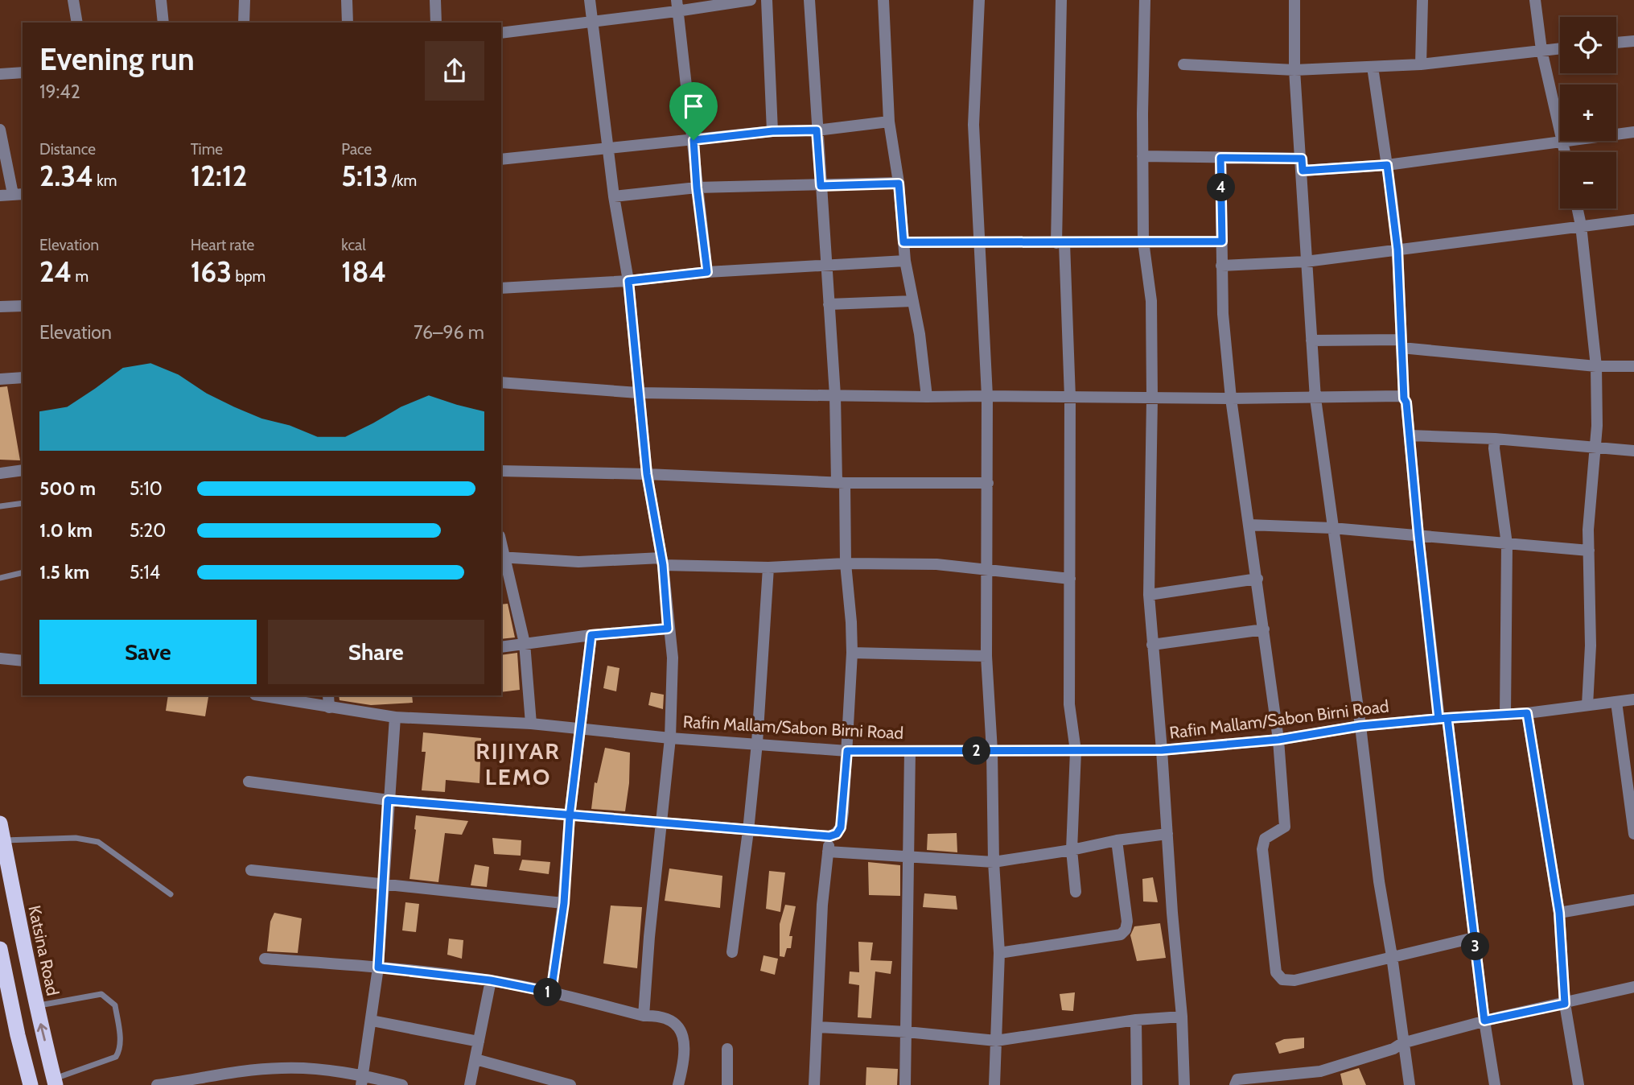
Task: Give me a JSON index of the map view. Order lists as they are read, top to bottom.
{
  "streets": {
    "highway": ["Katsina Road"],
    "street": ["Rafin Mallam/Sabon Birni Road"]
  },
  "districts": ["RIJIYAR LEMO"],
  "page": {
    "map_buttons": ["+", "−"],
    "heading": ["Evening run", "19:42"],
    "stats": [
      ["Distance", "2.34 km"],
      ["Time", "12:12"],
      ["Pace", "5:13 /km"],
      ["Elevation", "24 m"],
      ["Heart rate", "163 bpm"],
      ["kcal", "184"]
    ],
    "pins": [
      "4",
      "2",
      "3",
      "1"
    ],
    "chart": ["Elevation", "76–96 m"],
    "list": [
      {
        "name": "500 m",
        "note": "5:10"
      },
      {
        "name": "1.0 km",
        "note": "5:20"
      },
      {
        "name": "1.5 km",
        "note": "5:14"
      }
    ],
    "buttons": ["Save", "Share"]
  }
}
